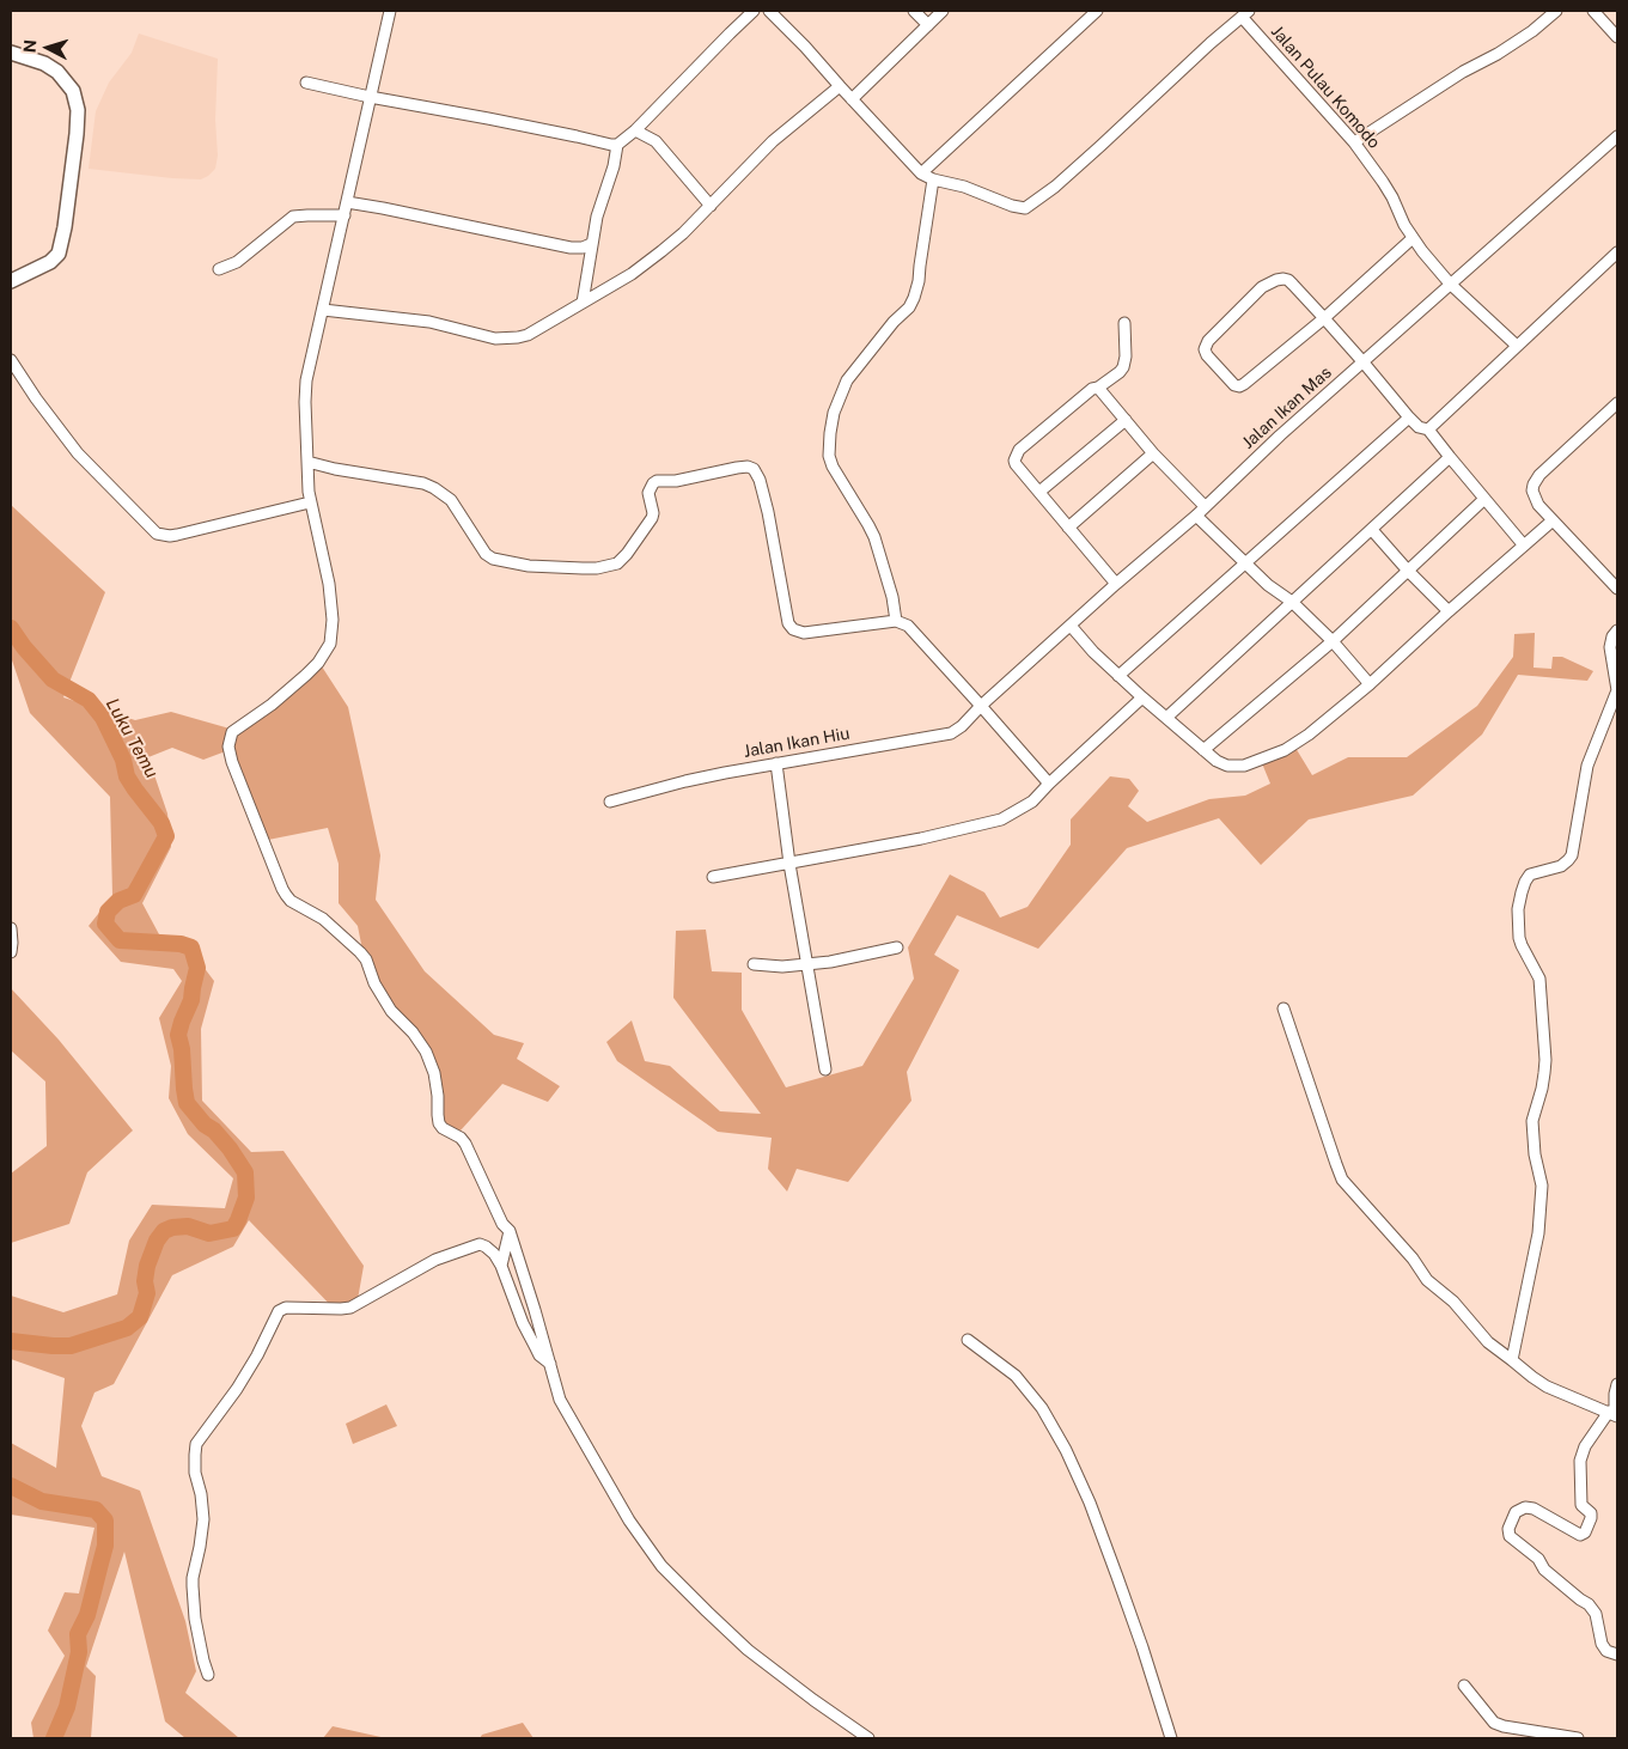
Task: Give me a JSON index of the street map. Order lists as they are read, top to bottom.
{
  "streets": {
    "street": ["Jalan Pulau Komodo", "Jalan Ikan Mas", "Jalan Ikan Hiu"]
  },
  "crossings": [
    ["Jalan Pulau Komodo", "Jalan Ikan Mas"],
    ["Jalan Ikan Mas", "Jalan Ikan Hiu"]
  ],
  "water": ["Luku Temu"],
  "north": "left"
}
